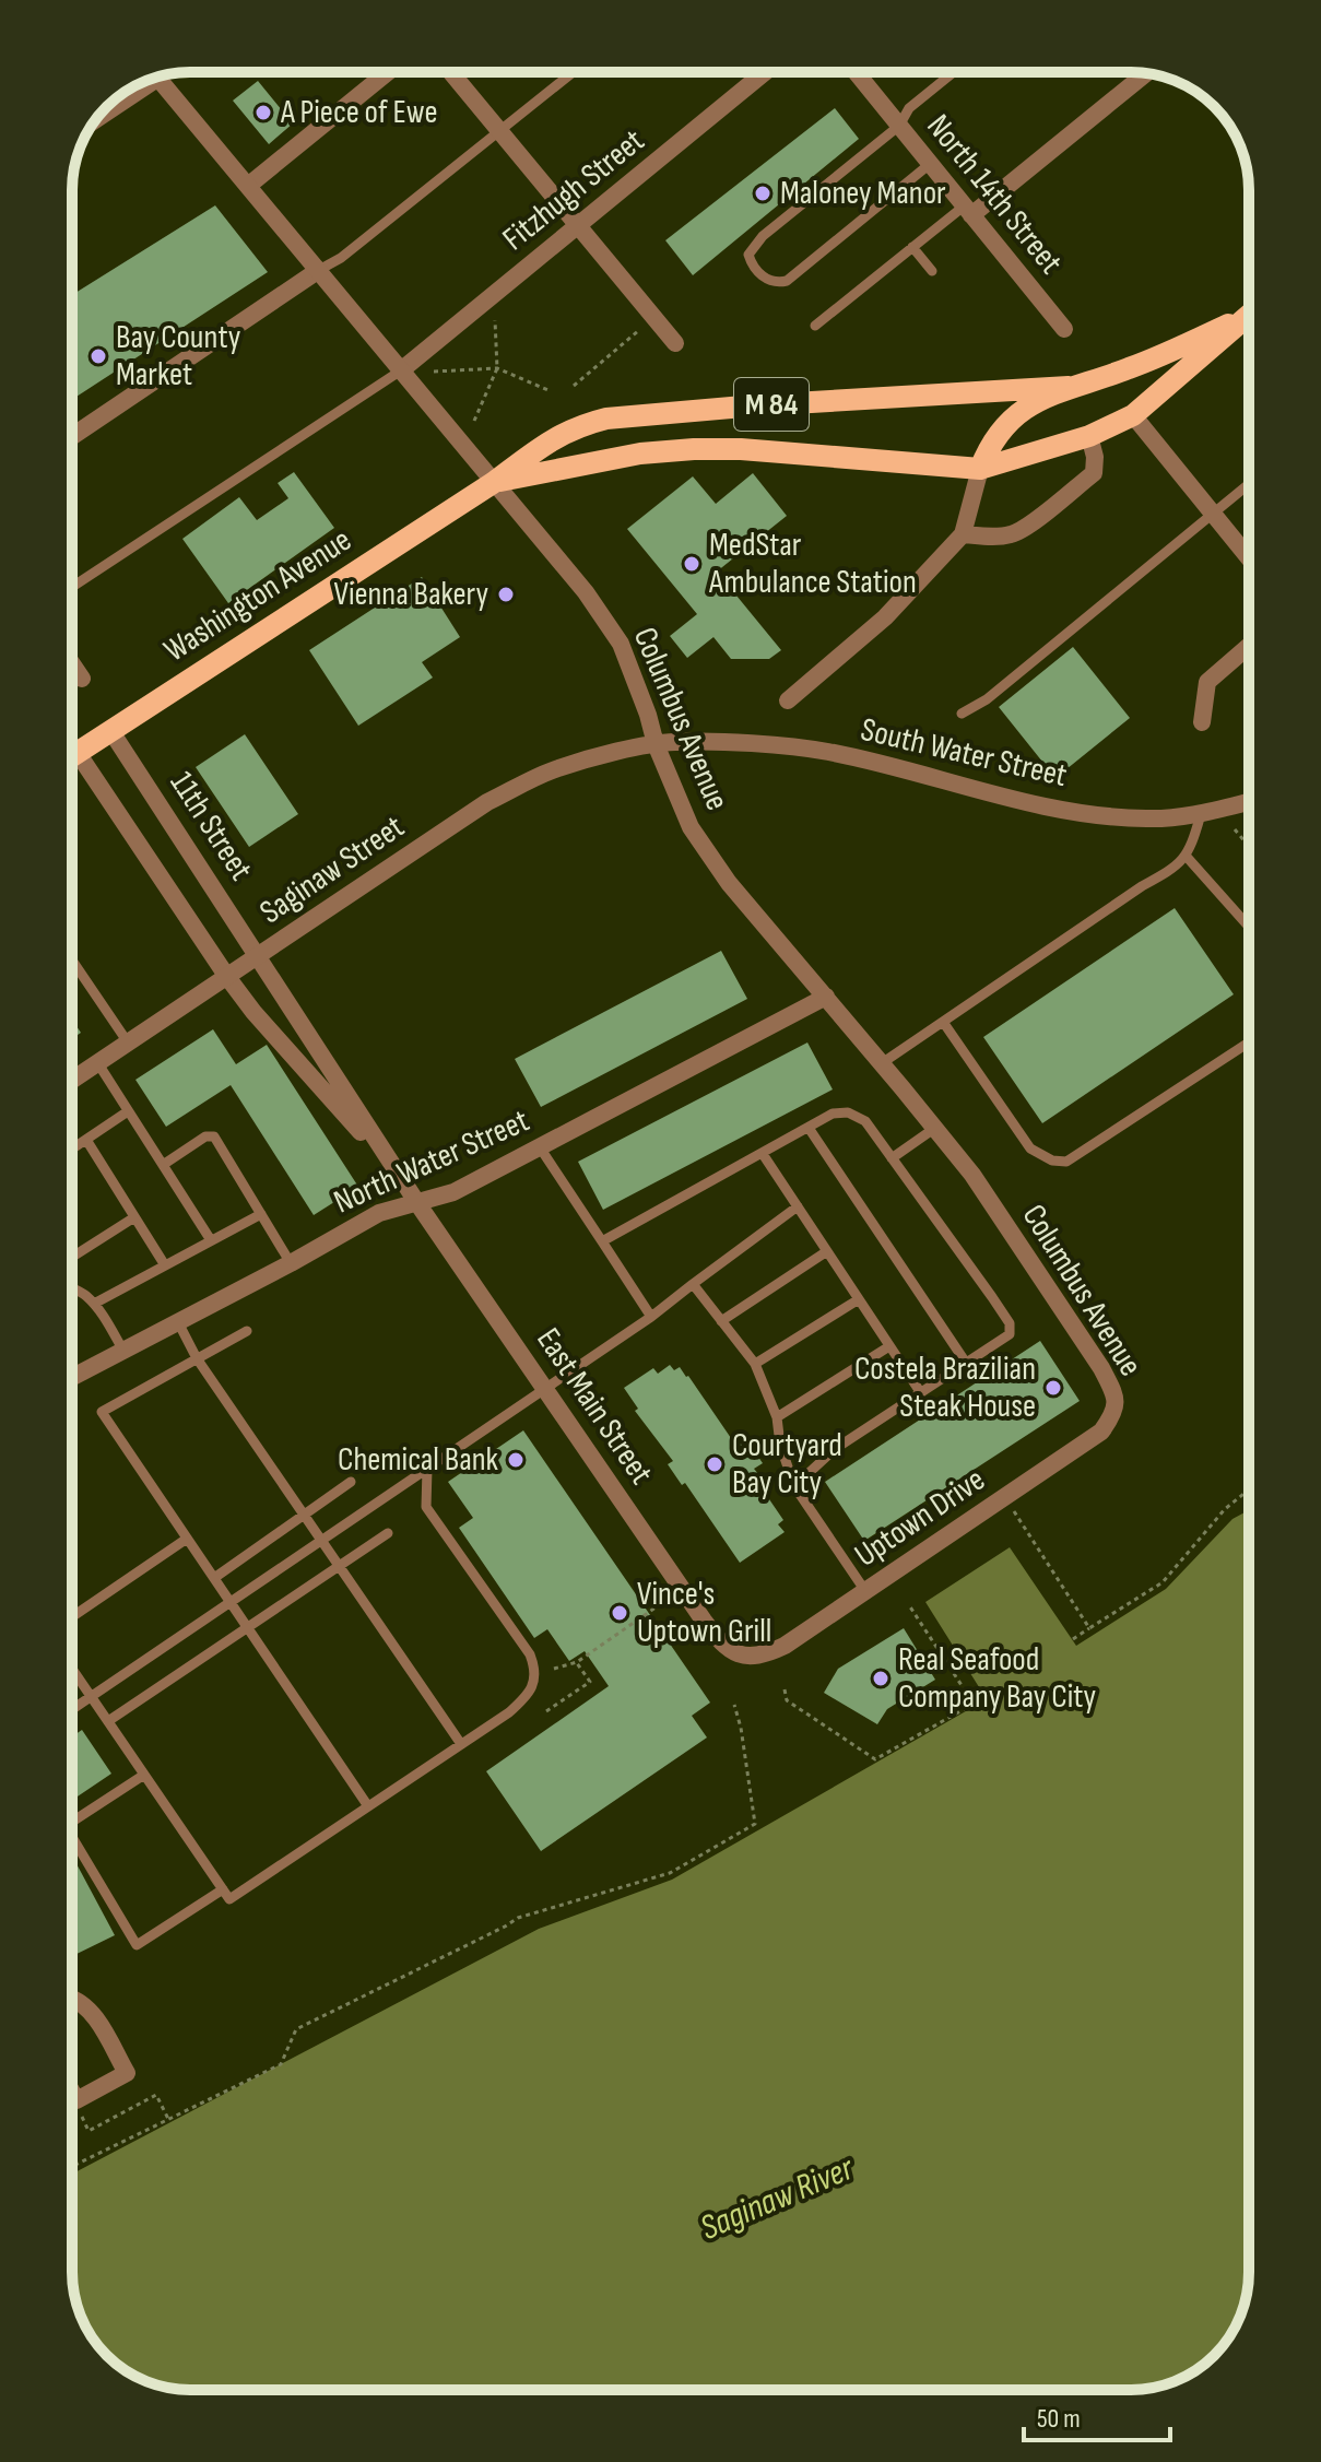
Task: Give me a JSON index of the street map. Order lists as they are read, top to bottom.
{
  "streets": {
    "main road": ["M 84", "Washington Avenue"],
    "street": [
      "Fitzhugh Street",
      "North 14th Street",
      "Columbus Avenue",
      "South Water Street",
      "11th Street",
      "Saginaw Street",
      "North Water Street",
      "East Main Street",
      "Uptown Drive"
    ]
  },
  "crossings": [
    ["Fitzhugh Street", "Columbus Avenue"],
    ["M 84", "Washington Avenue"],
    ["M 84", "Columbus Avenue"],
    ["Washington Avenue", "Columbus Avenue"],
    ["Washington Avenue", "11th Street"],
    ["Columbus Avenue", "South Water Street"],
    ["Columbus Avenue", "Saginaw Street"],
    ["Columbus Avenue", "North Water Street"],
    ["Columbus Avenue", "Uptown Drive"],
    ["South Water Street", "Saginaw Street"],
    ["11th Street", "Saginaw Street"],
    ["11th Street", "East Main Street"],
    ["Saginaw Street", "East Main Street"],
    ["North Water Street", "East Main Street"],
    ["East Main Street", "Uptown Drive"]
  ],
  "water": ["Saginaw River"],
  "places": [
    "A Piece of Ewe",
    "Maloney Manor",
    "Bay County Market",
    "MedStar Ambulance Station",
    "Vienna Bakery",
    "Costela Brazilian Steak House",
    "Chemical Bank",
    "Courtyard Bay City",
    "Vince's Uptown Grill",
    "Real Seafood Company Bay City"
  ],
  "scale_bar": "50 m"
}
